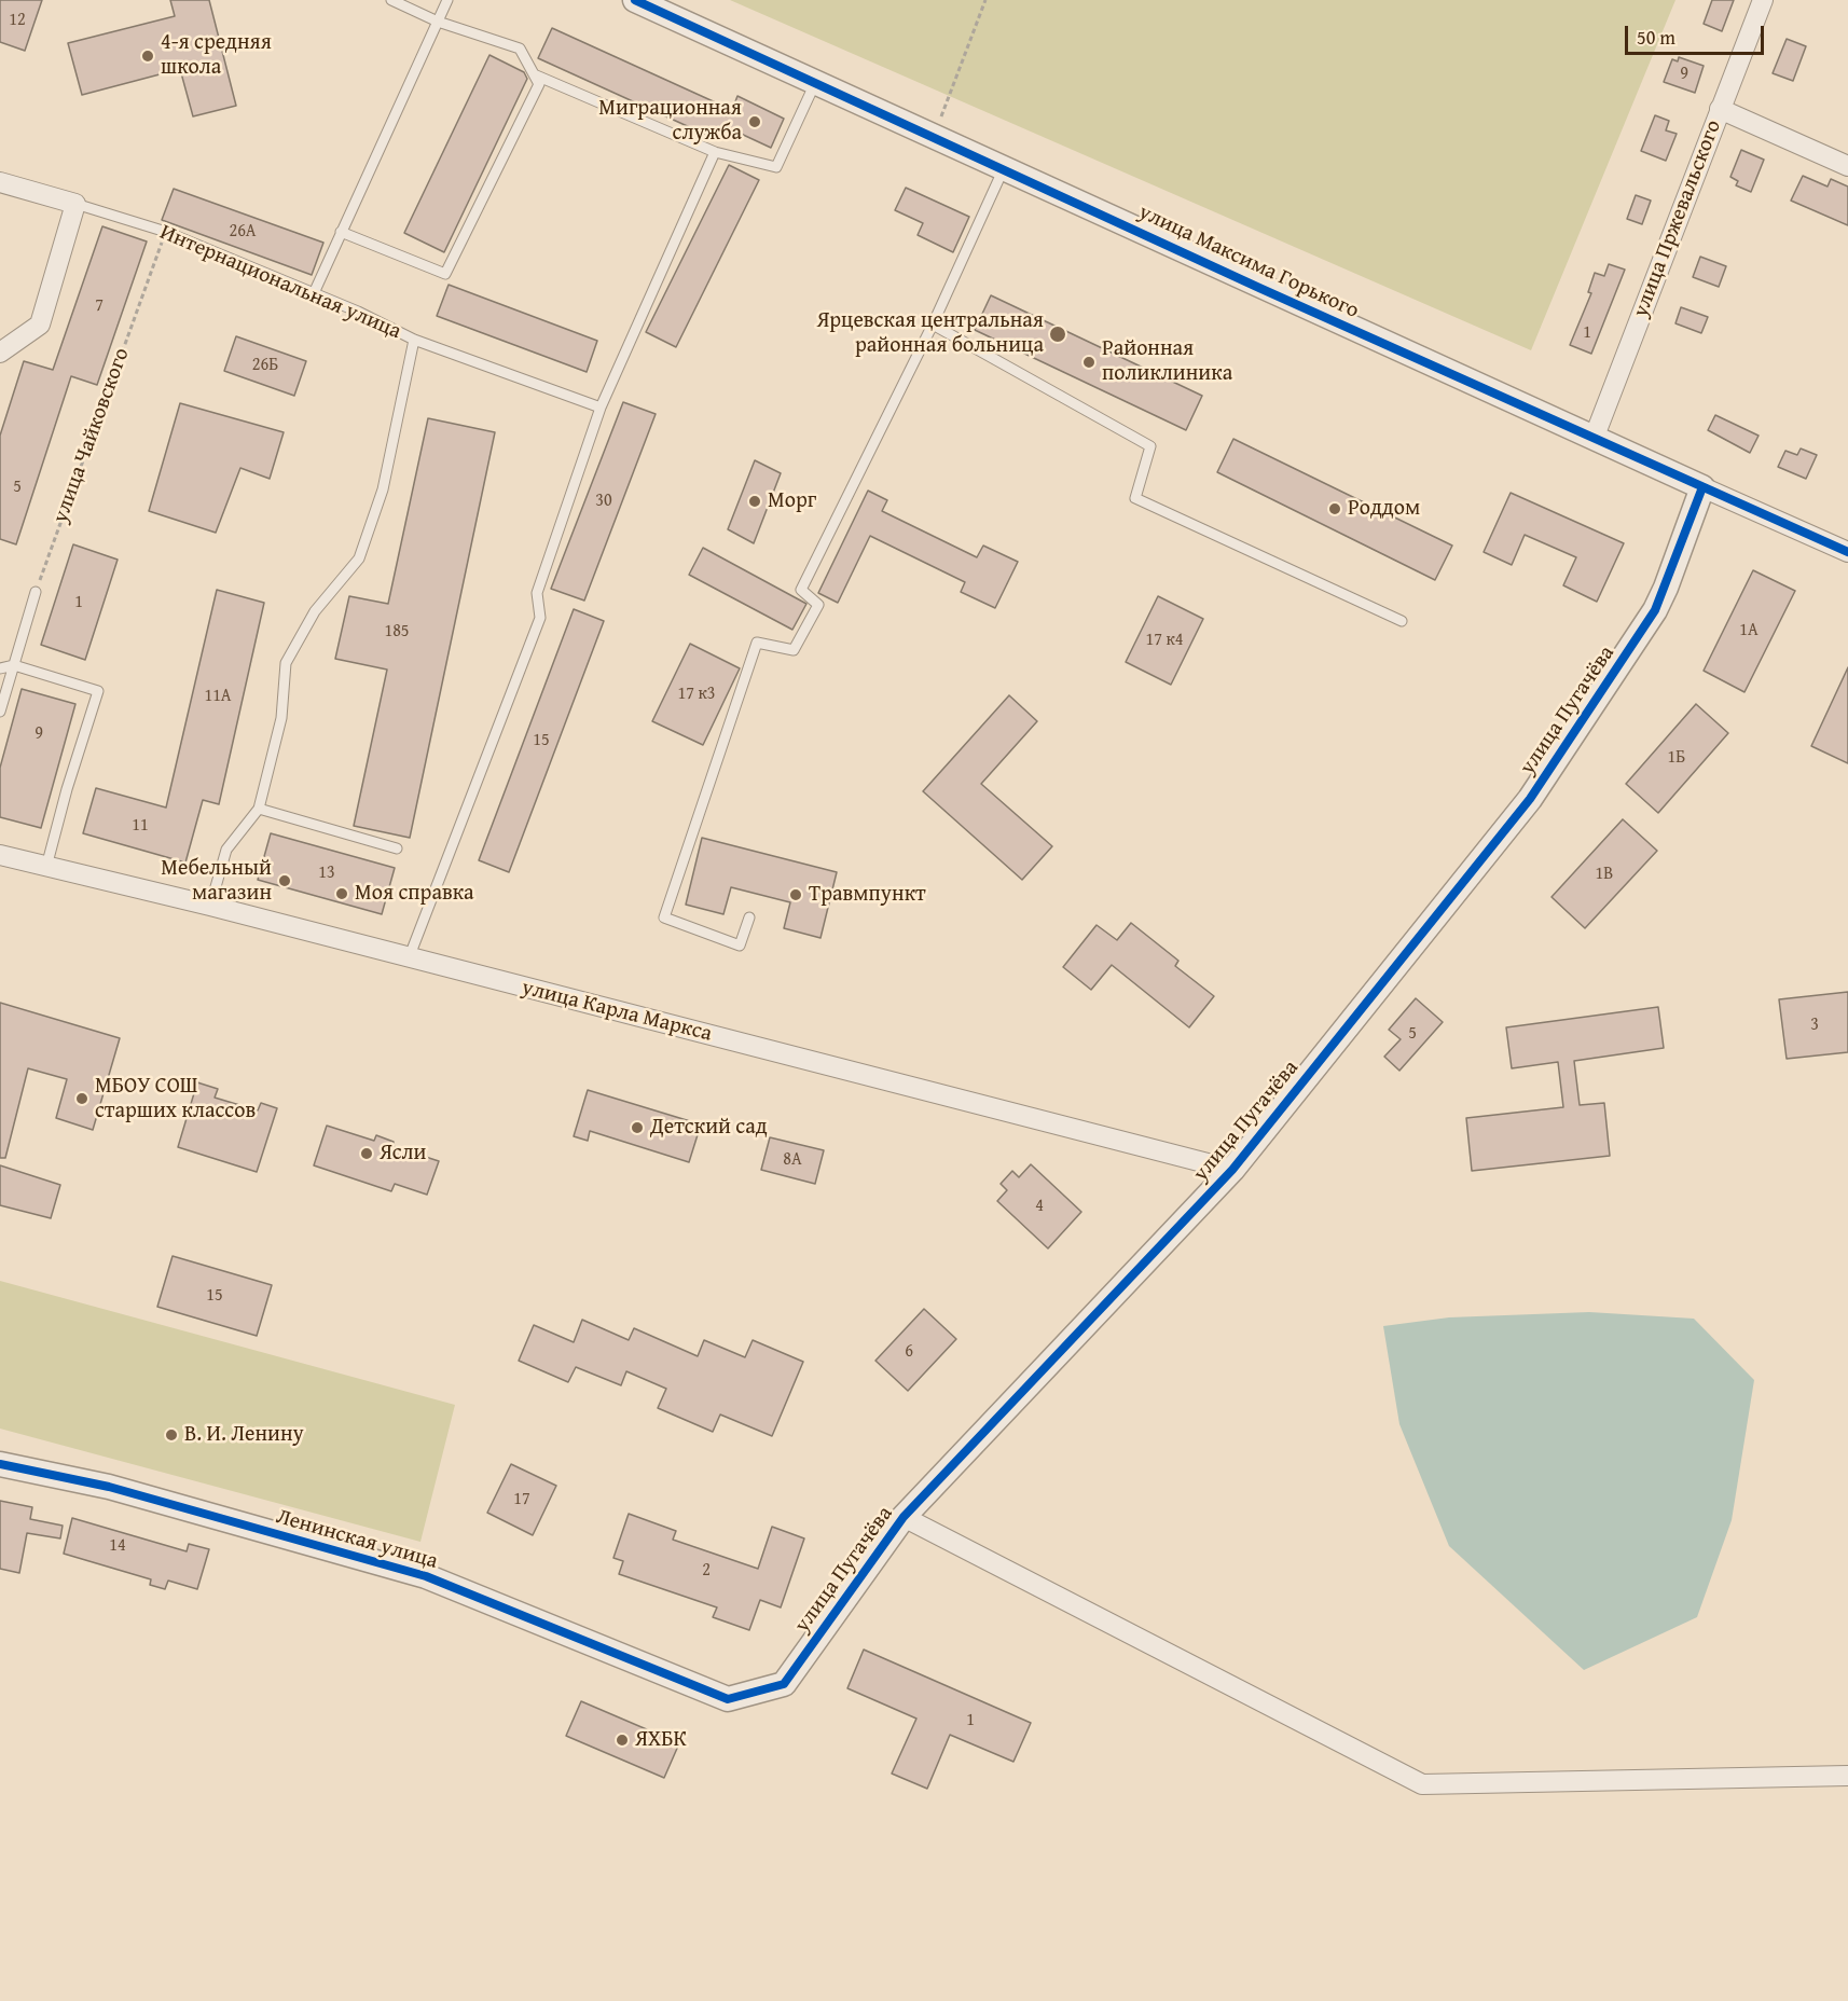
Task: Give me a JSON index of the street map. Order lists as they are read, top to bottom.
{
  "streets": {
    "street": [
      "улица Пржевальского",
      "улица Максима Горького",
      "улица Пугачёва",
      "улица Карла Маркса",
      "Ленинская улица"
    ],
    "lane": ["Интернациональная улица"],
    "path": ["улица Чайковского"]
  },
  "crossings": [
    ["улица Пржевальского", "улица Максима Горького"],
    ["улица Максима Горького", "улица Пугачёва"],
    ["Интернациональная улица", "улица Чайковского"],
    ["Интернациональная улица", "улица Карла Маркса"],
    ["улица Пугачёва", "улица Карла Маркса"],
    ["улица Пугачёва", "Ленинская улица"]
  ],
  "places": [
    "4-я средняя школа",
    "Миграционная служба",
    "Ярцевская центральная районная больница",
    "Районная поликлиника",
    "Морг",
    "Роддом",
    "Мебельный магазин",
    "Моя справка",
    "Травмпункт",
    "МБОУ СОШ старших классов",
    "Детский сад",
    "Ясли",
    "В. И. Ленину",
    "ЯХБК"
  ],
  "house_numbers": [
    "12",
    "9",
    "26А",
    "7",
    "1",
    "26Б",
    "5",
    "30",
    "1",
    "1А",
    "185",
    "17 к4",
    "17 к3",
    "11А",
    "9",
    "15",
    "1Б",
    "11",
    "13",
    "1В",
    "3",
    "5",
    "8А",
    "4",
    "15",
    "6",
    "17",
    "14",
    "2",
    "1"
  ],
  "scale_bar": "50 m"
}
